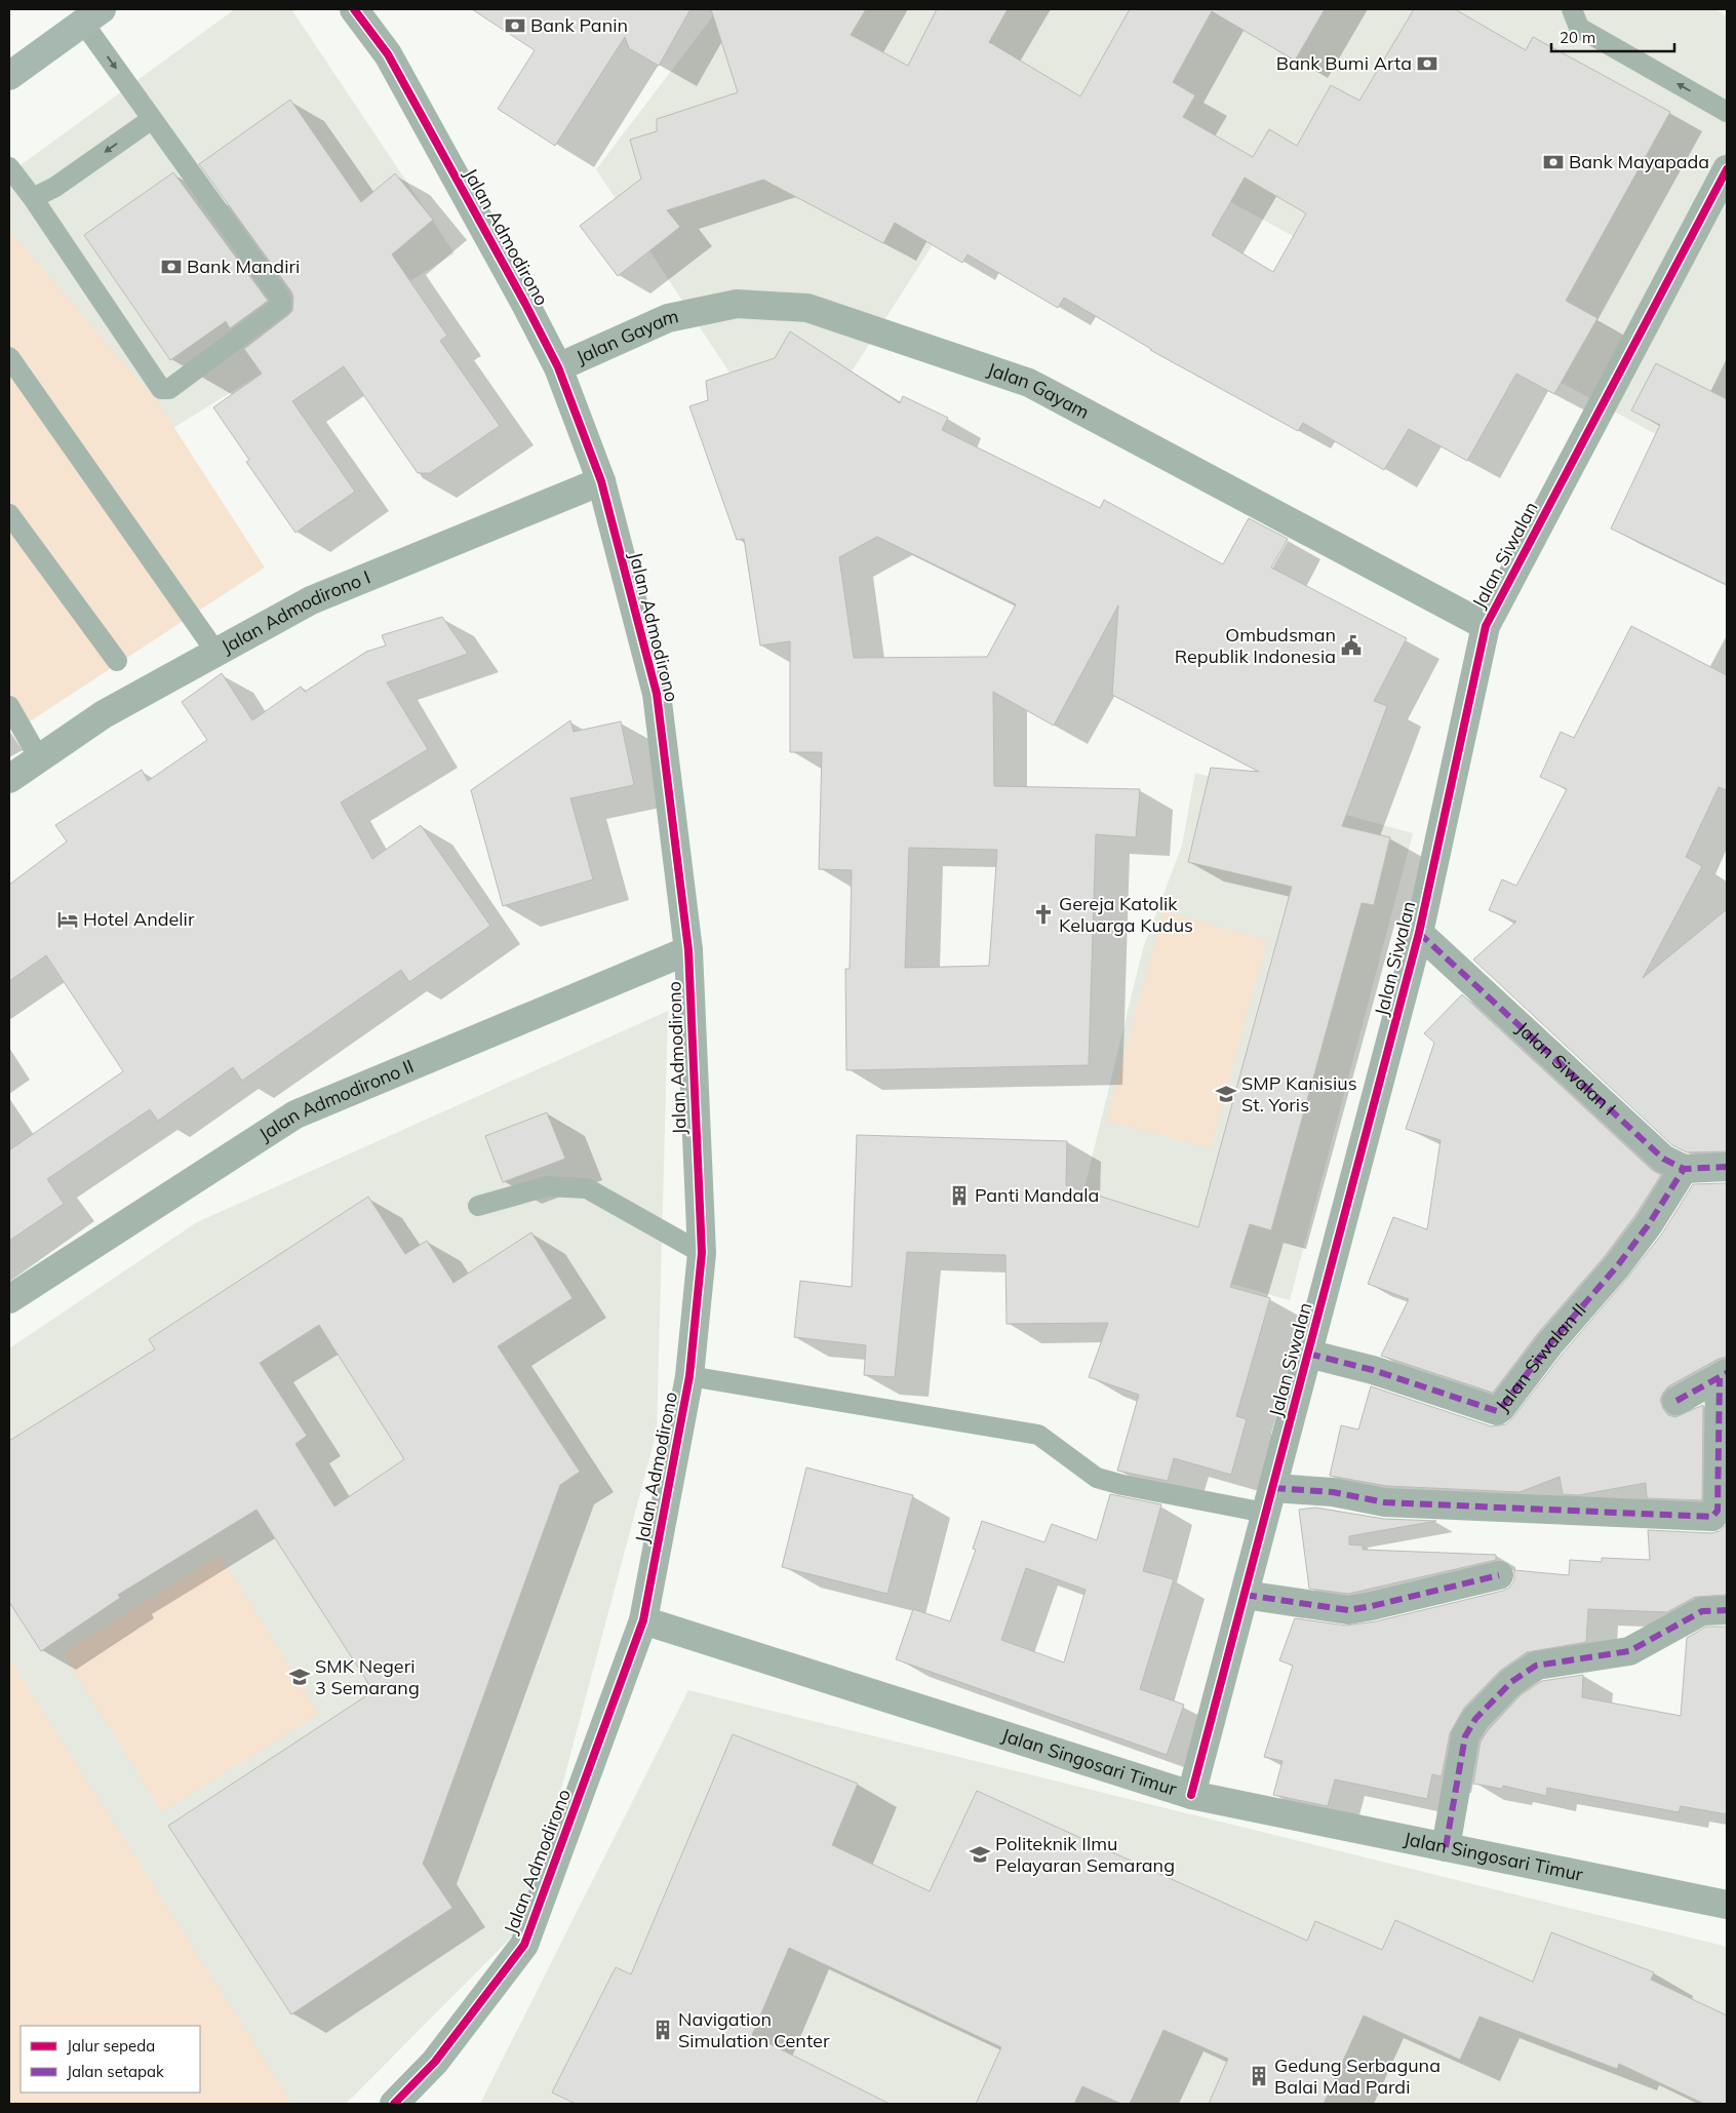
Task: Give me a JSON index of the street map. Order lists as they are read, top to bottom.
{
  "streets": {
    "street": [
      "Jalan Admodirono",
      "Jalan Gayam",
      "Jalan Siwalan",
      "Jalan Admodirono I",
      "Jalan Siwalan I",
      "Jalan Admodirono II",
      "Jalan Siwalan II",
      "Jalan Singosari Timur"
    ]
  },
  "crossings": [
    ["Jalan Admodirono", "Jalan Gayam"],
    ["Jalan Admodirono", "Jalan Admodirono I"],
    ["Jalan Admodirono", "Jalan Admodirono II"],
    ["Jalan Admodirono", "Jalan Singosari Timur"],
    ["Jalan Gayam", "Jalan Siwalan"],
    ["Jalan Siwalan", "Jalan Siwalan I"],
    ["Jalan Siwalan", "Jalan Siwalan II"],
    ["Jalan Siwalan", "Jalan Singosari Timur"],
    ["Jalan Siwalan I", "Jalan Siwalan II"]
  ],
  "places": {
    "bank": [
      "Bank Panin",
      "Bank Bumi Arta",
      "Bank Mayapada",
      "Bank Mandiri"
    ],
    "public building": ["Ombudsman Republik Indonesia"],
    "church": ["Gereja Katolik Keluarga Kudus"],
    "hotel": ["Hotel Andelir"],
    "school or university": ["SMP Kanisius St. Yoris", "SMK Negeri 3 Semarang", "Politeknik Ilmu Pelayaran Semarang"],
    "building": ["Panti Mandala", "Navigation Simulation Center", "Gedung Serbaguna Balai Mad Pardi"]
  },
  "legend": ["Jalur sepeda", "Jalan setapak"],
  "scale_bar": "20 m"
}
